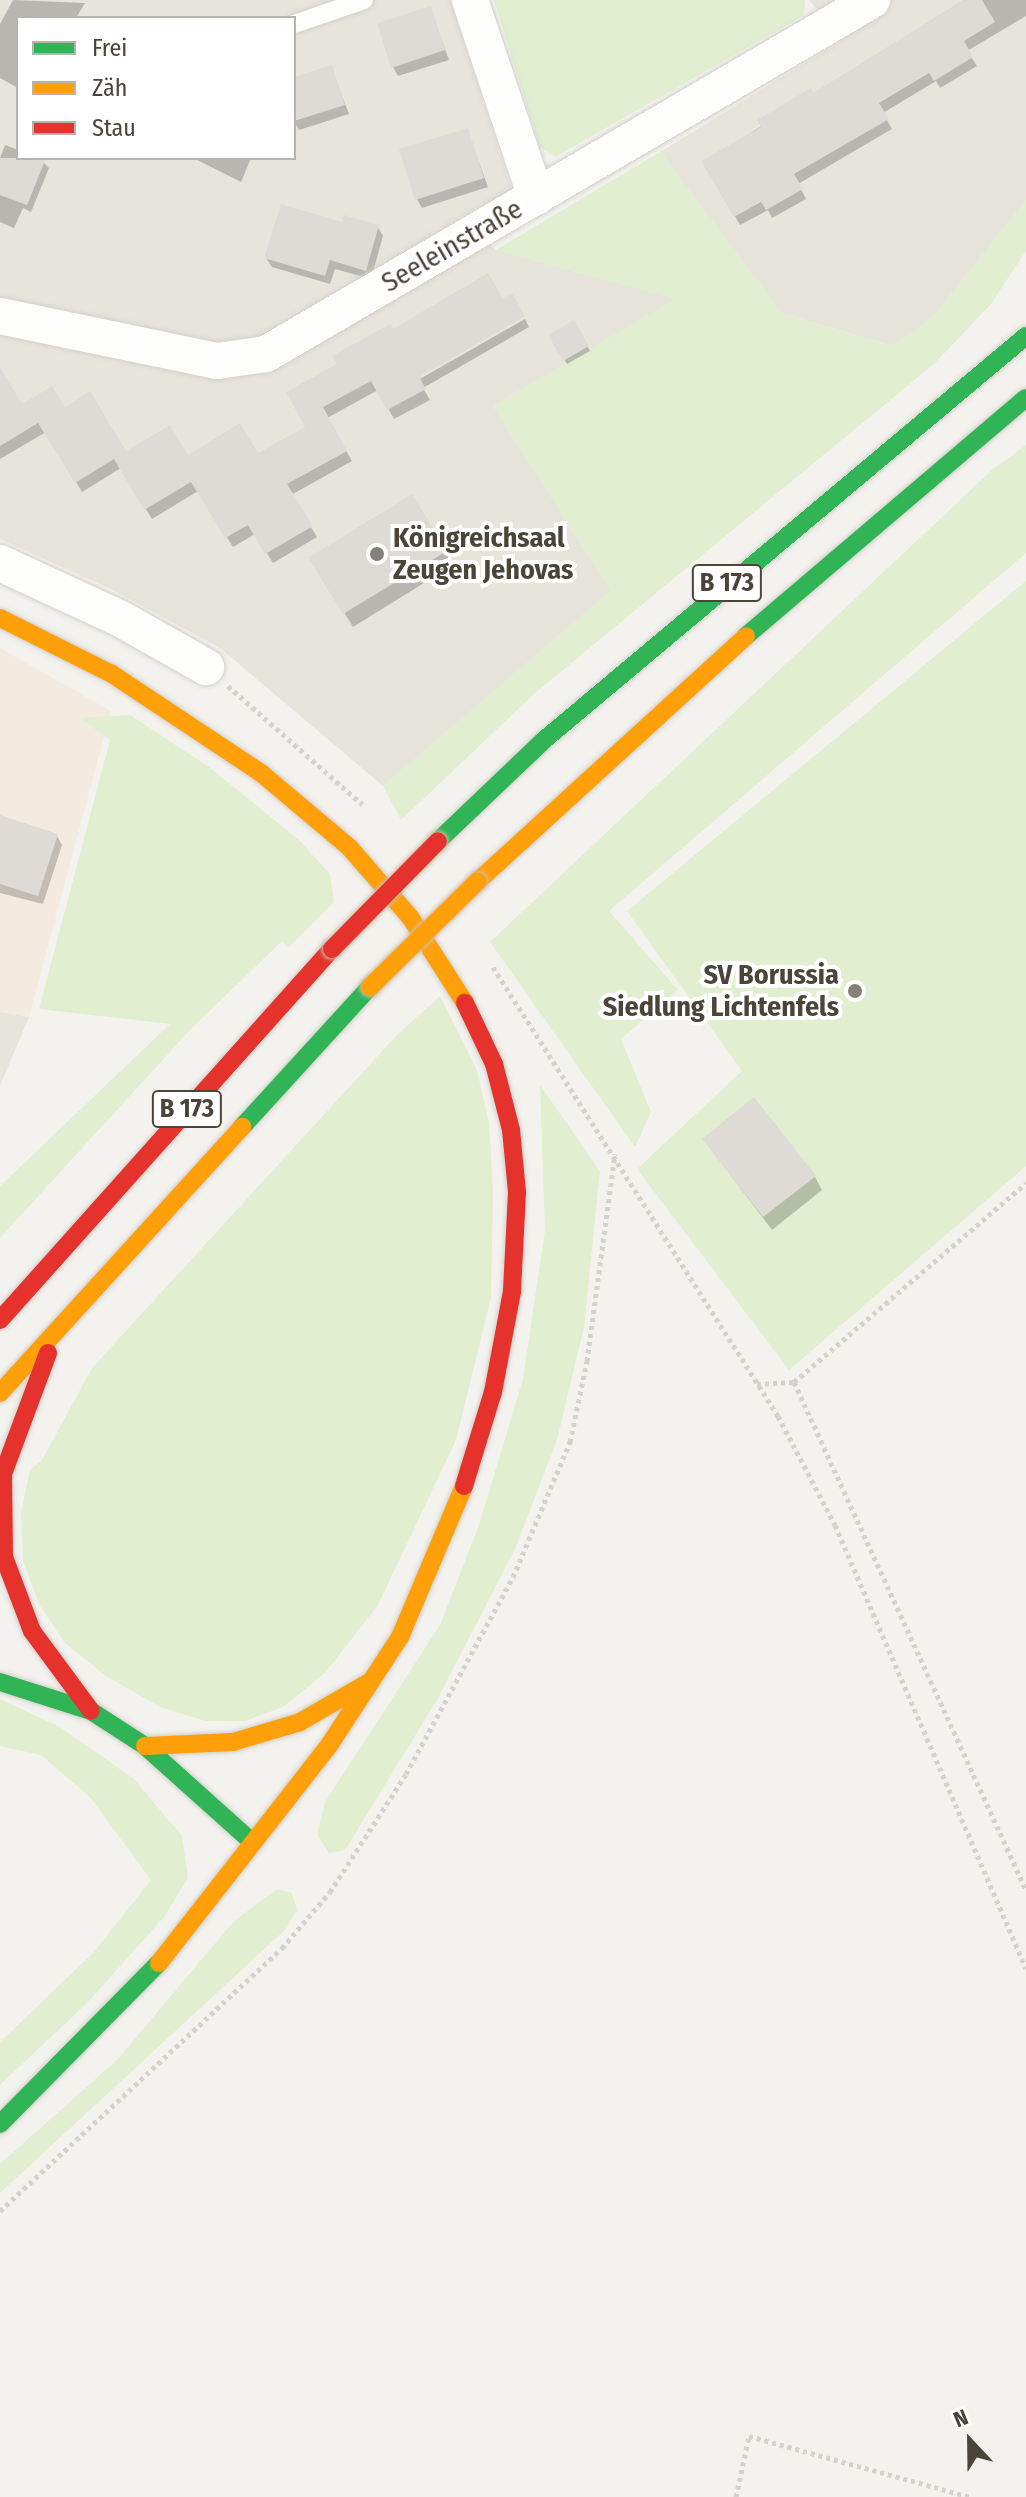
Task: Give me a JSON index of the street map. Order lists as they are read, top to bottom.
{
  "streets": {
    "main road": ["B 173"],
    "street": ["Seeleinstraße"]
  },
  "places": ["Königreichsaal Zeugen Jehovas", "SV Borussia Siedlung Lichtenfels"],
  "legend": ["Frei", "Zäh", "Stau"],
  "north": "top"
}
